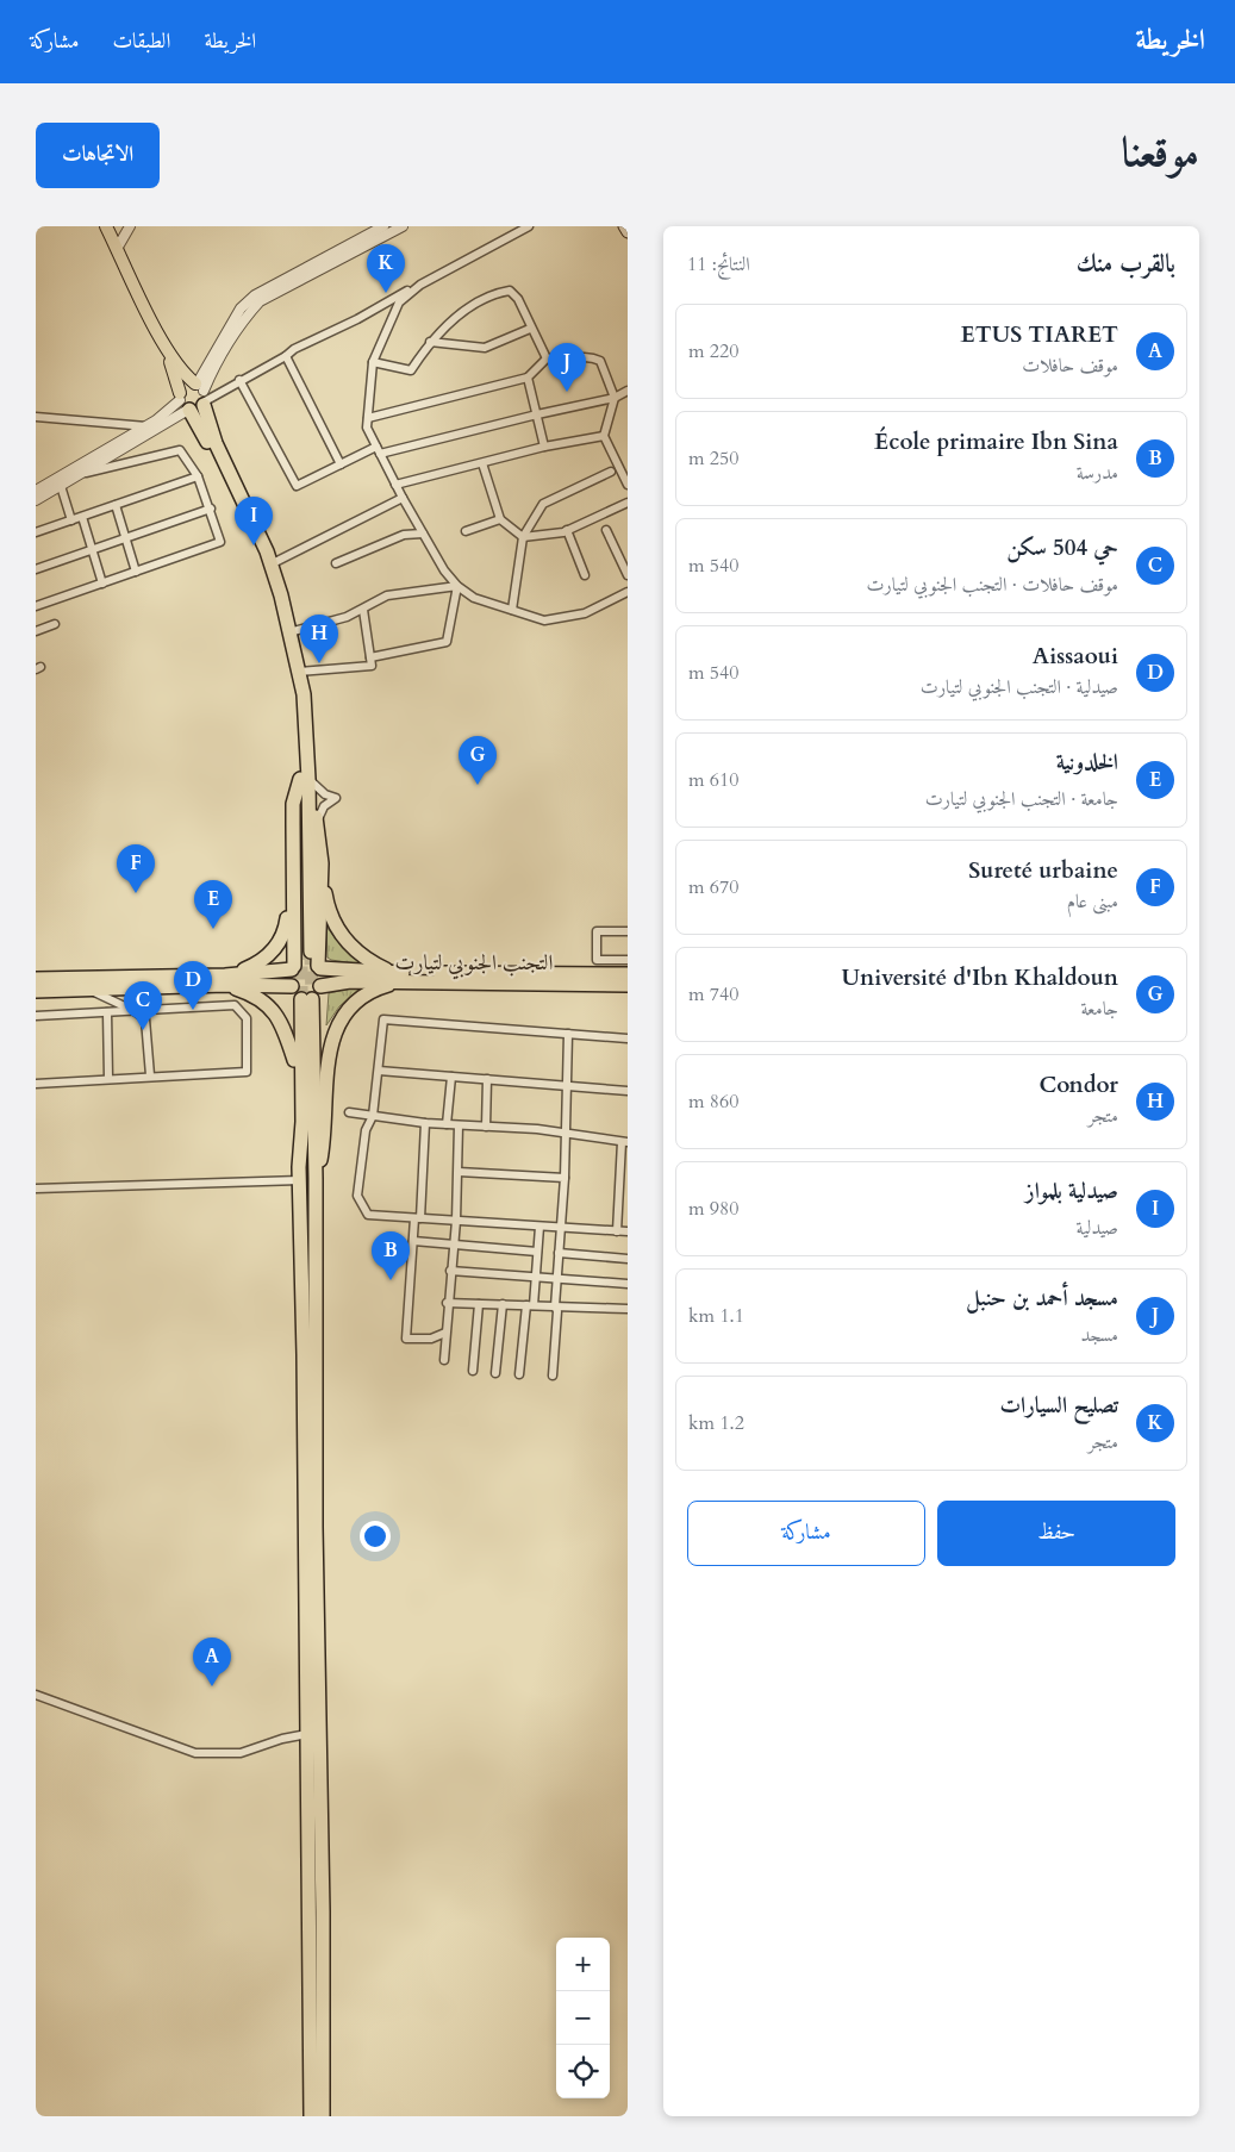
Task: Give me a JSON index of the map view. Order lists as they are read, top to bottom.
{
  "streets": {
    "highway": ["التجنب الجنوبي لتيارت"]
  },
  "page": {
    "header": "الخريطة",
    "nav": ["الخريطة", "الطبقات", "مشاركة"],
    "title": "موقعنا",
    "buttons": [
      "الاتجاهات",
      ["حفظ", "مشاركة"]
    ],
    "heading": ["بالقرب منك", "النتائج: 11"],
    "pins": [
      "K",
      "J",
      "I",
      "H",
      "G",
      "F",
      "E",
      "D",
      "C",
      "B",
      "A"
    ],
    "list": [
      {
        "mark": "A",
        "name": "ETUS TIARET",
        "note": "موقف حافلات",
        "value": "220 m"
      },
      {
        "mark": "B",
        "name": "École primaire Ibn Sina",
        "note": "مدرسة",
        "value": "250 m"
      },
      {
        "mark": "C",
        "name": "حي 504 سكن",
        "note": "موقف حافلات · التجنب الجنوبي لتيارت",
        "value": "540 m"
      },
      {
        "mark": "D",
        "name": "Aissaoui",
        "note": "صيدلية · التجنب الجنوبي لتيارت",
        "value": "540 m"
      },
      {
        "mark": "E",
        "name": "الخلدونية",
        "note": "جامعة · التجنب الجنوبي لتيارت",
        "value": "610 m"
      },
      {
        "mark": "F",
        "name": "Sureté urbaine",
        "note": "مبنى عام",
        "value": "670 m"
      },
      {
        "mark": "G",
        "name": "Université d'Ibn Khaldoun",
        "note": "جامعة",
        "value": "740 m"
      },
      {
        "mark": "H",
        "name": "Condor",
        "note": "متجر",
        "value": "860 m"
      },
      {
        "mark": "I",
        "name": "صيدلية بلمواز",
        "note": "صيدلية",
        "value": "980 m"
      },
      {
        "mark": "J",
        "name": "مسجد أحمد بن حنبل",
        "note": "مسجد",
        "value": "1.1 km"
      },
      {
        "mark": "K",
        "name": "تصليح السيارات",
        "note": "متجر",
        "value": "1.2 km"
      }
    ],
    "map_buttons": ["+", "−"]
  }
}
